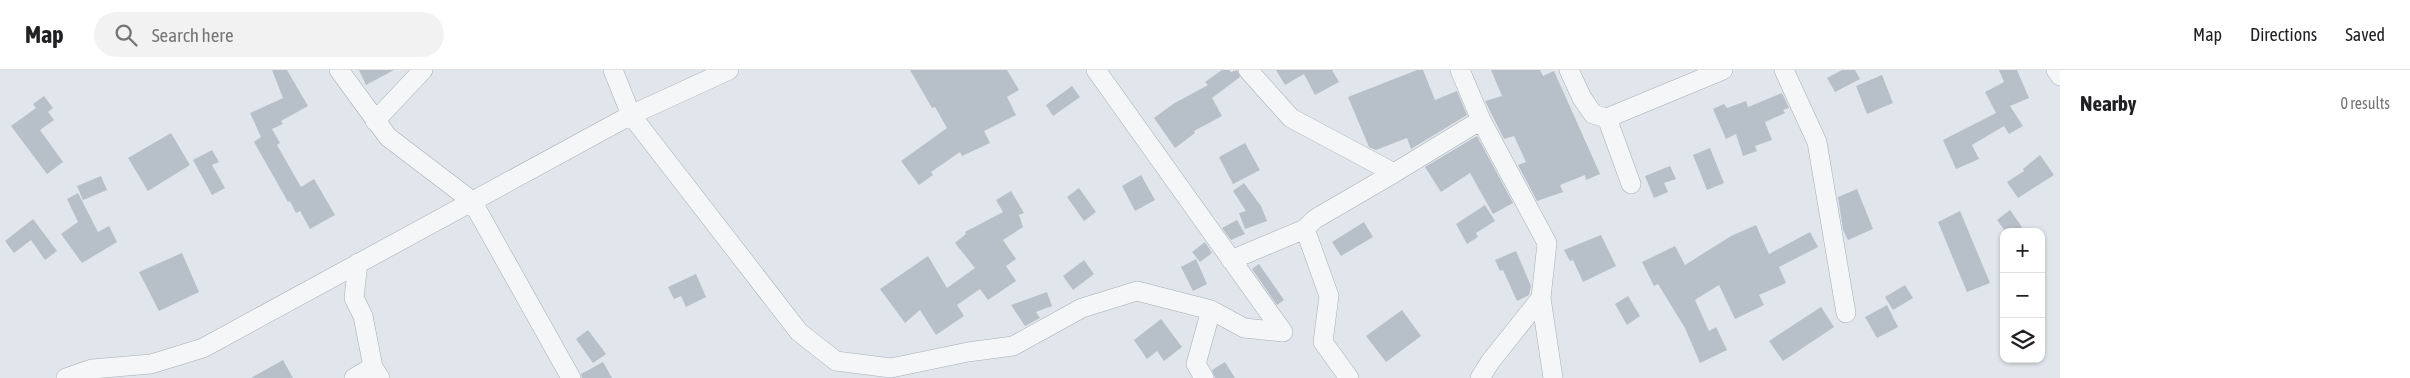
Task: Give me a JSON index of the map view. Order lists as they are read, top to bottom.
{
  "page": {
    "header": "Map",
    "search": "Search here",
    "nav": ["Map", "Directions", "Saved"],
    "heading": ["Nearby", "0 results"],
    "map_buttons": ["+", "−"]
  }
}
